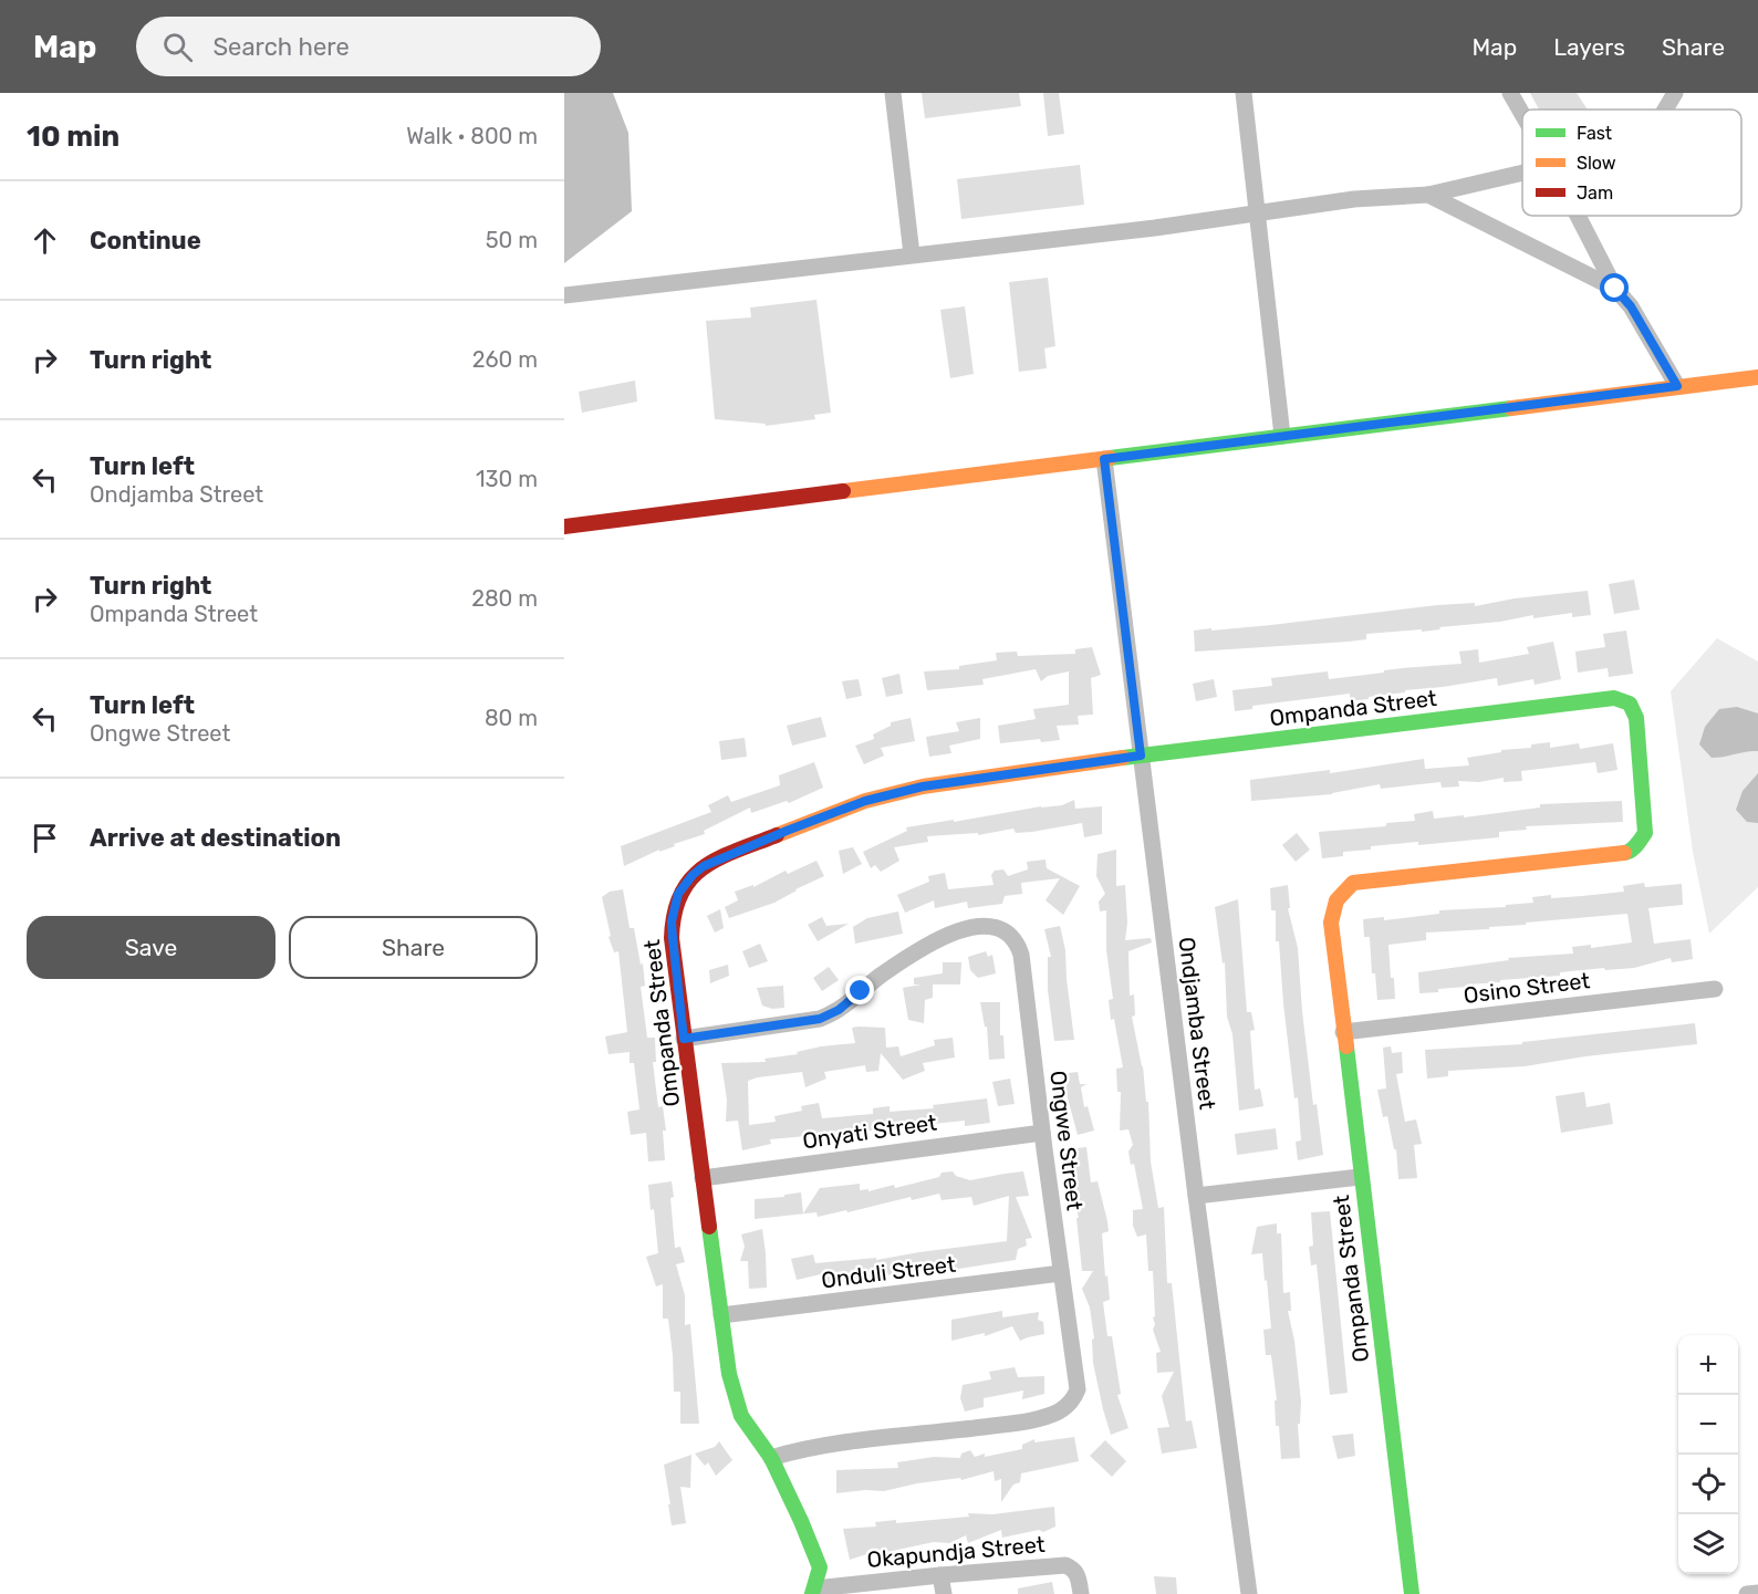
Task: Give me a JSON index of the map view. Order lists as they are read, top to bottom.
{
  "streets": {
    "street": [
      "Ompanda Street",
      "Osino Street",
      "Ondjamba Street",
      "Onyati Street",
      "Ongwe Street",
      "Onduli Street",
      "Okapundja Street"
    ]
  },
  "crossings": [
    ["Ompanda Street", "Osino Street"],
    ["Ompanda Street", "Ondjamba Street"],
    ["Ompanda Street", "Onyati Street"],
    ["Ompanda Street", "Ongwe Street"],
    ["Ompanda Street", "Onduli Street"],
    ["Ompanda Street", "Okapundja Street"],
    ["Onyati Street", "Ongwe Street"],
    ["Ongwe Street", "Onduli Street"]
  ],
  "legend": ["Fast", "Slow", "Jam"],
  "page": {
    "header": "Map",
    "search": "Search here",
    "nav": ["Map", "Layers", "Share"],
    "heading": ["10 min", "Walk · 800 m"],
    "list": [
      ["Continue", "50 m"],
      ["Turn right", "260 m"],
      ["Turn left", "Ondjamba Street", "130 m"],
      ["Turn right", "Ompanda Street", "280 m"],
      ["Turn left", "Ongwe Street", "80 m"],
      "Arrive at destination"
    ],
    "buttons": ["Save", "Share"],
    "map_buttons": ["+", "−"]
  }
}
